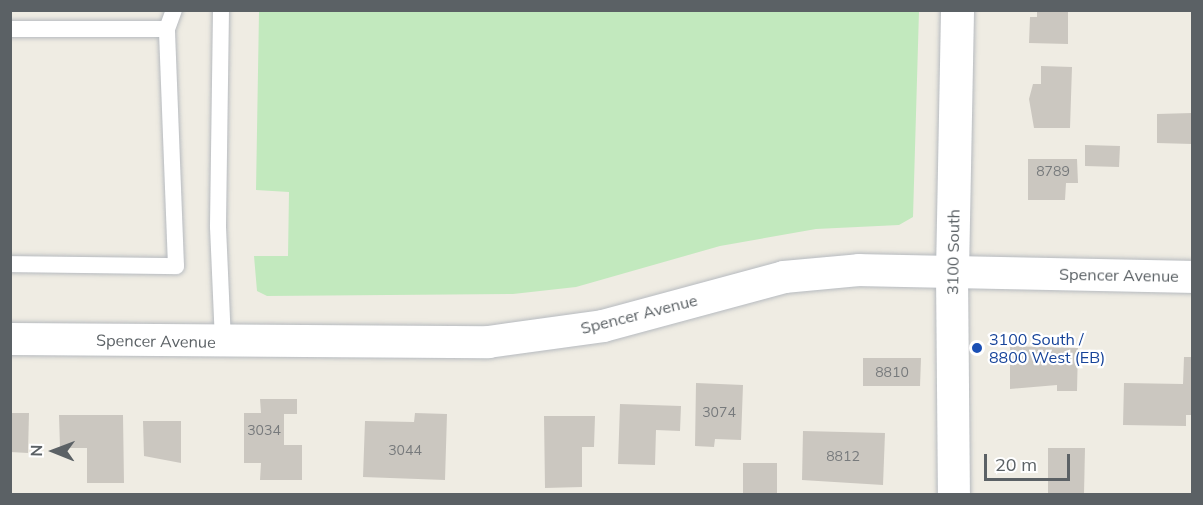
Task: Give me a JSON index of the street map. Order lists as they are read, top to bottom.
{
  "streets": {
    "street": ["3100 South", "Spencer Avenue"]
  },
  "crossings": [
    ["3100 South", "Spencer Avenue"]
  ],
  "places": ["3100 South / 8800 West (EB)"],
  "house_numbers": [
    "8789",
    "8810",
    "3074",
    "3034",
    "3044",
    "8812"
  ],
  "scale_bar": "20 m",
  "north": "left"
}
